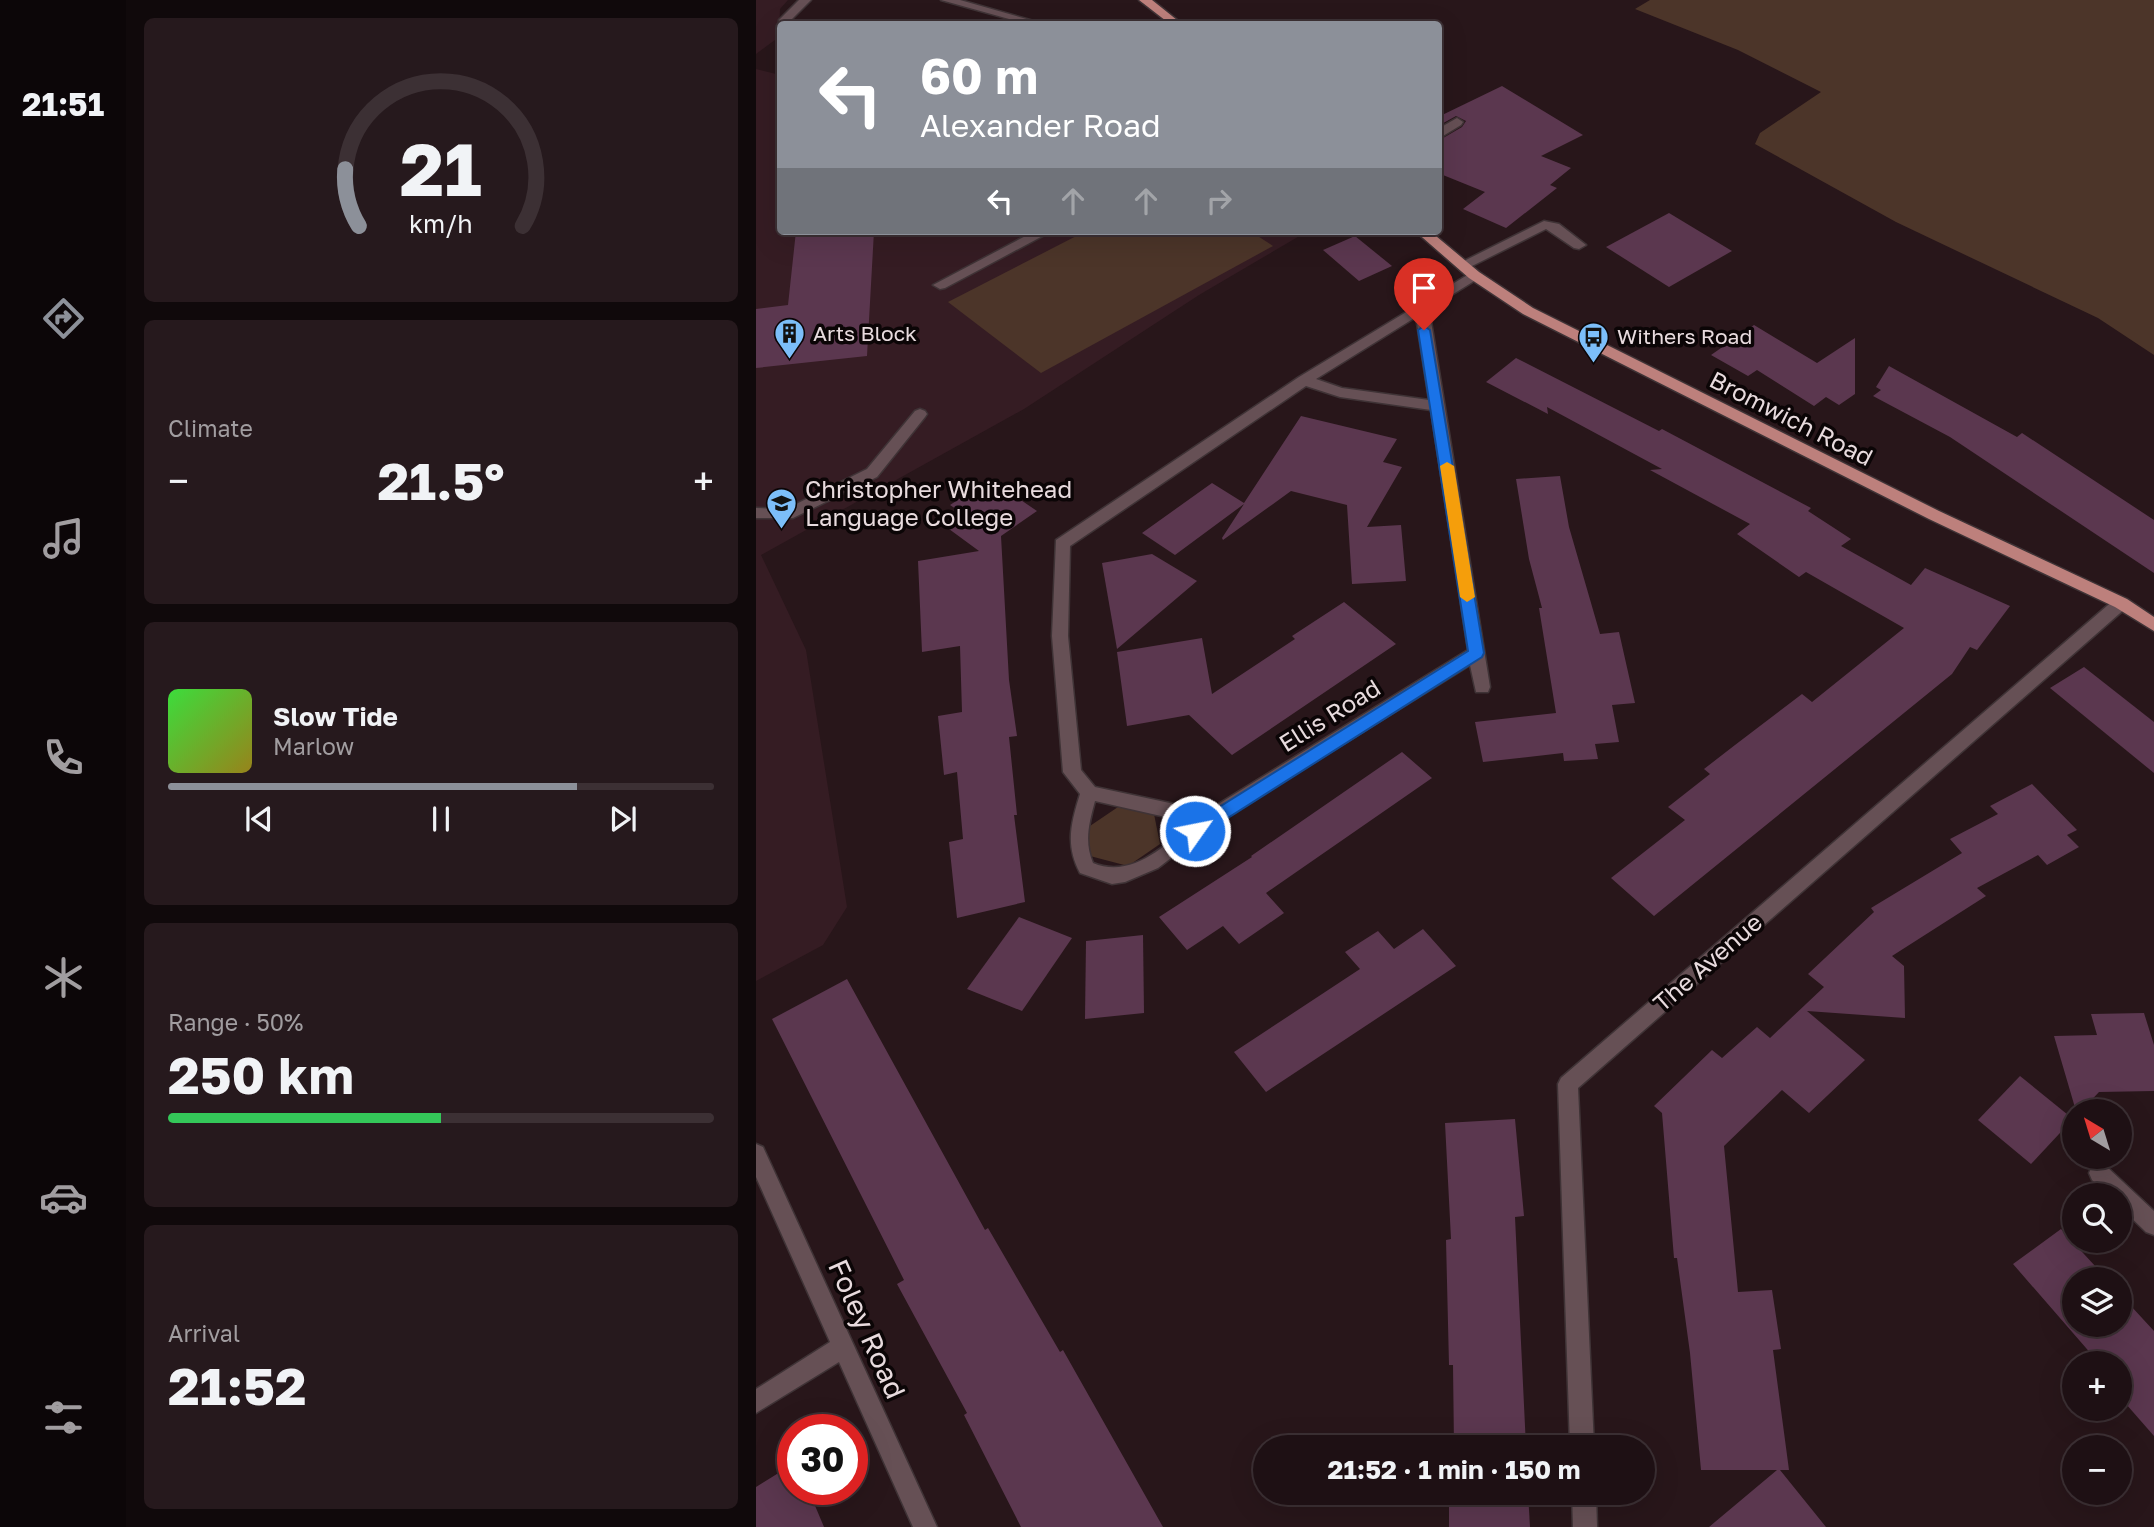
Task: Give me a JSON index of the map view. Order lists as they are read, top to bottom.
{
  "streets": {
    "main road": ["Bromwich Road"],
    "street": ["Ellis Road", "The Avenue", "Foley Road"]
  },
  "crossings": [
    ["Bromwich Road", "The Avenue"]
  ],
  "places": {
    "building": ["Arts Block"],
    "bus stop": ["Withers Road"],
    "school or university": ["Christopher Whitehead Language College"]
  },
  "north": "top left",
  "page": {
    "tabs": "21:51",
    "turn": ["60 m", "Alexander Road"],
    "tile": [
      "Climate",
      ["Range · 50%", "250 km"],
      ["Arrival", "21:52"]
    ],
    "heat": ["−", "21.5°", "+"],
    "song": ["Slow Tide", "Marlow"],
    "map_buttons": ["+", "−"],
    "limit": "30",
    "trip": "21:52 · 1 min · 150 m",
    "gauge": ["21", "km/h"]
  }
}
